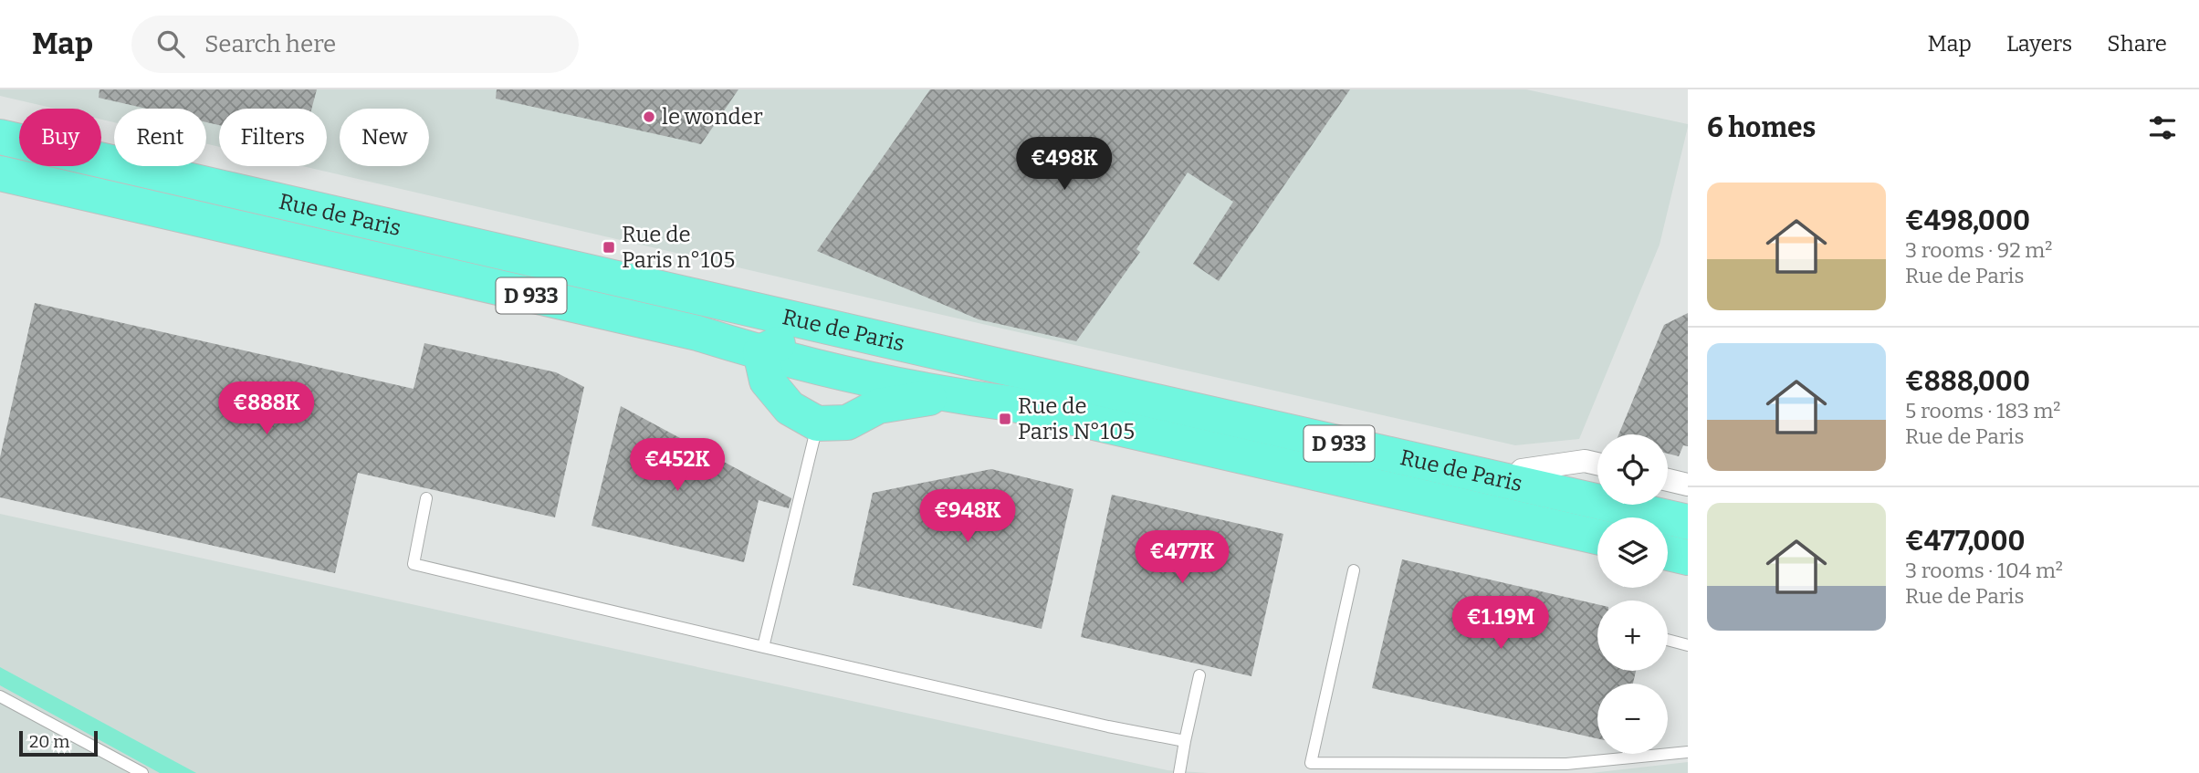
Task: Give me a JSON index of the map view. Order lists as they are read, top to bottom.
{
  "streets": {
    "main road": ["Rue de Paris", "D 933"]
  },
  "places": {
    "other": ["le wonder"],
    "transit": ["Rue de Paris n°105", "Rue de Paris N°105"]
  },
  "scale_bar": "20 m",
  "page": {
    "header": "Map",
    "search": "Search here",
    "nav": ["Map", "Layers", "Share"],
    "heading": "6 homes",
    "chip": [
      "Buy",
      "Rent",
      "Filters",
      "New"
    ],
    "price": [
      "€498K",
      "€888K",
      "€452K",
      "€948K",
      "€477K",
      "€1.19M"
    ],
    "list": [
      {
        "name": "€498,000",
        "note": "3 rooms · 92 m² · Rue de Paris"
      },
      {
        "name": "€888,000",
        "note": "5 rooms · 183 m² · Rue de Paris"
      },
      {
        "name": "€477,000",
        "note": "3 rooms · 104 m² · Rue de Paris"
      }
    ],
    "map_buttons": ["+", "−"],
    "scale": "20 m"
  }
}
